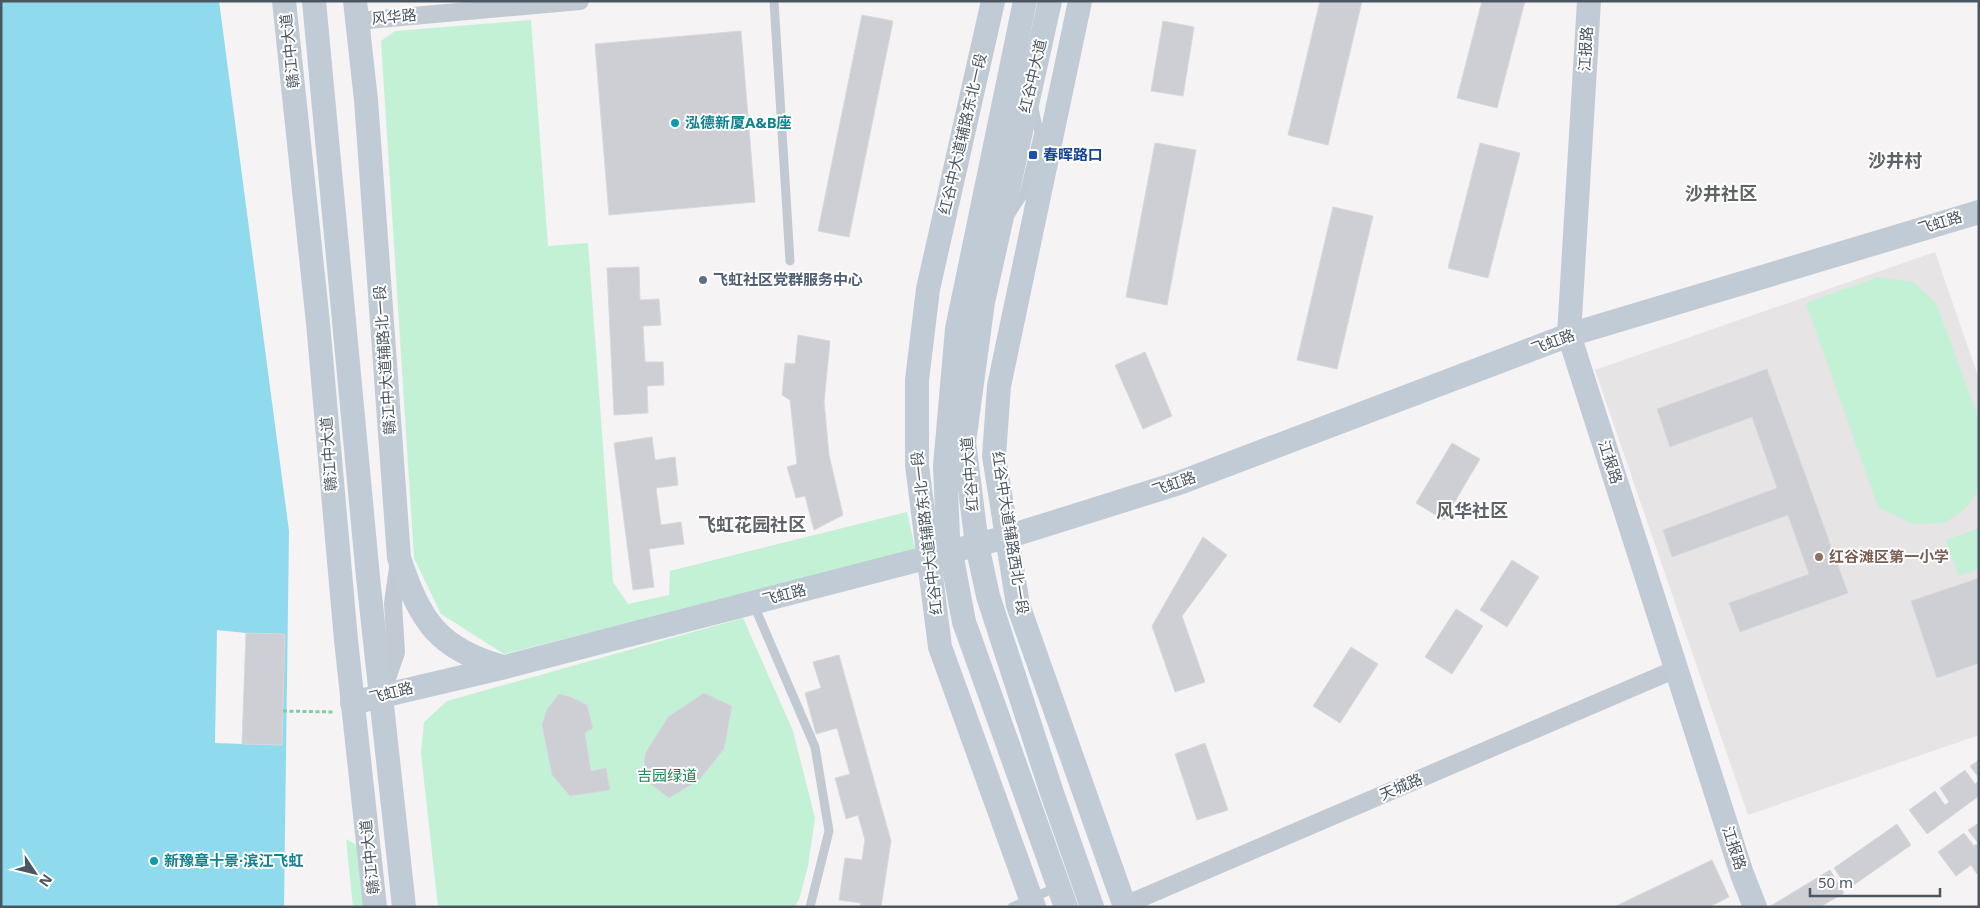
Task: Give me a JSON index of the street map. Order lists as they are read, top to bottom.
{
  "streets": {
    "street": [
      "风华路",
      "江报路",
      "赣江中大道",
      "红谷中大道",
      "红谷中大道辅路东北一段",
      "飞虹路",
      "赣江中大道辅路北一段",
      "红谷中大道辅路西北一段",
      "天城路"
    ]
  },
  "crossings": [
    ["风华路", "赣江中大道辅路北一段"],
    ["江报路", "飞虹路"],
    ["江报路", "天城路"],
    ["赣江中大道", "飞虹路"],
    ["红谷中大道", "红谷中大道辅路东北一段"],
    ["红谷中大道", "飞虹路"],
    ["红谷中大道辅路东北一段", "飞虹路"],
    ["飞虹路", "赣江中大道辅路北一段"],
    ["飞虹路", "红谷中大道辅路西北一段"],
    ["红谷中大道辅路西北一段", "天城路"]
  ],
  "districts": [
    "沙井村",
    "沙井社区",
    "风华社区",
    "飞虹花园社区"
  ],
  "parks": ["吉园绿道"],
  "places": {
    "other": [
      "泓德新厦A&B座",
      "飞虹社区党群服务中心",
      "红谷滩区第一小学",
      "新豫章十景·滨江飞虹"
    ],
    "transit": ["春晖路口"]
  },
  "scale_bar": "50 m",
  "north": "bottom right"
}
